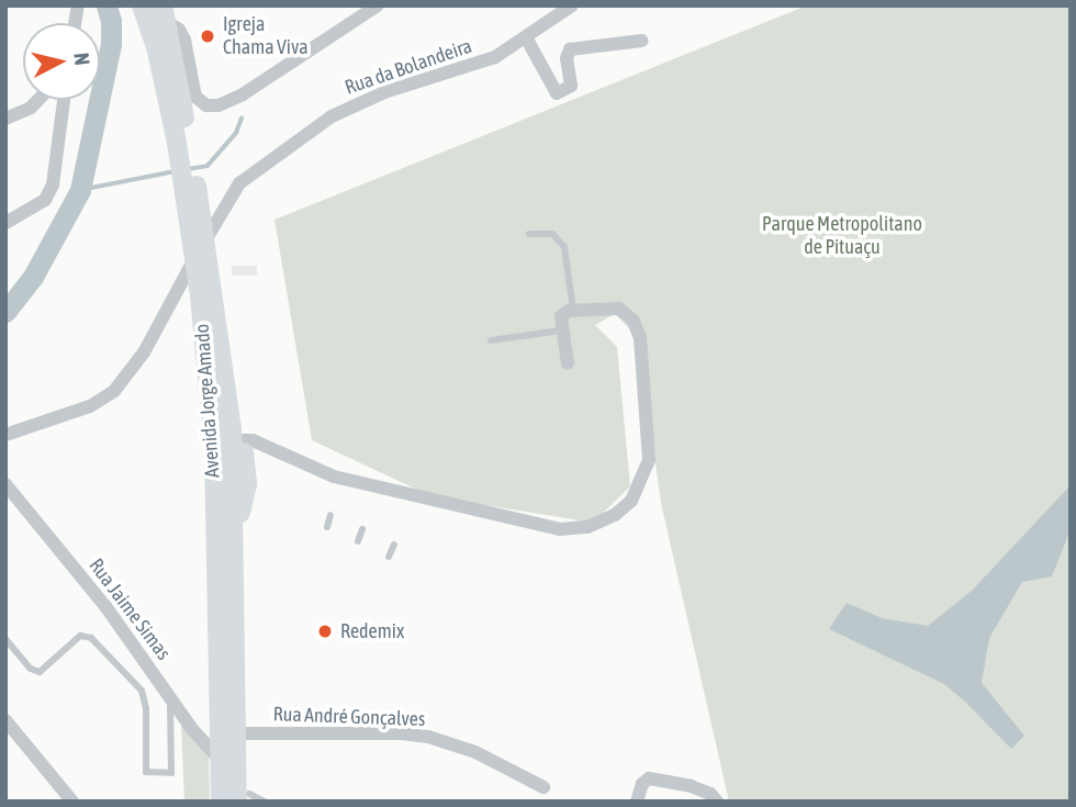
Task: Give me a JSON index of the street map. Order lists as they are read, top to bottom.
{
  "streets": {
    "main road": ["Avenida Jorge Amado"],
    "street": ["Rua da Bolandeira", "Rua Jaime Simas", "Rua André Gonçalves"]
  },
  "crossings": [
    ["Rua da Bolandeira", "Avenida Jorge Amado"],
    ["Avenida Jorge Amado", "Rua Jaime Simas"],
    ["Avenida Jorge Amado", "Rua André Gonçalves"]
  ],
  "parks": ["Parque Metropolitano de Pituaçu"],
  "places": ["Igreja Chama Viva", "Redemix"],
  "north": "right"
}
